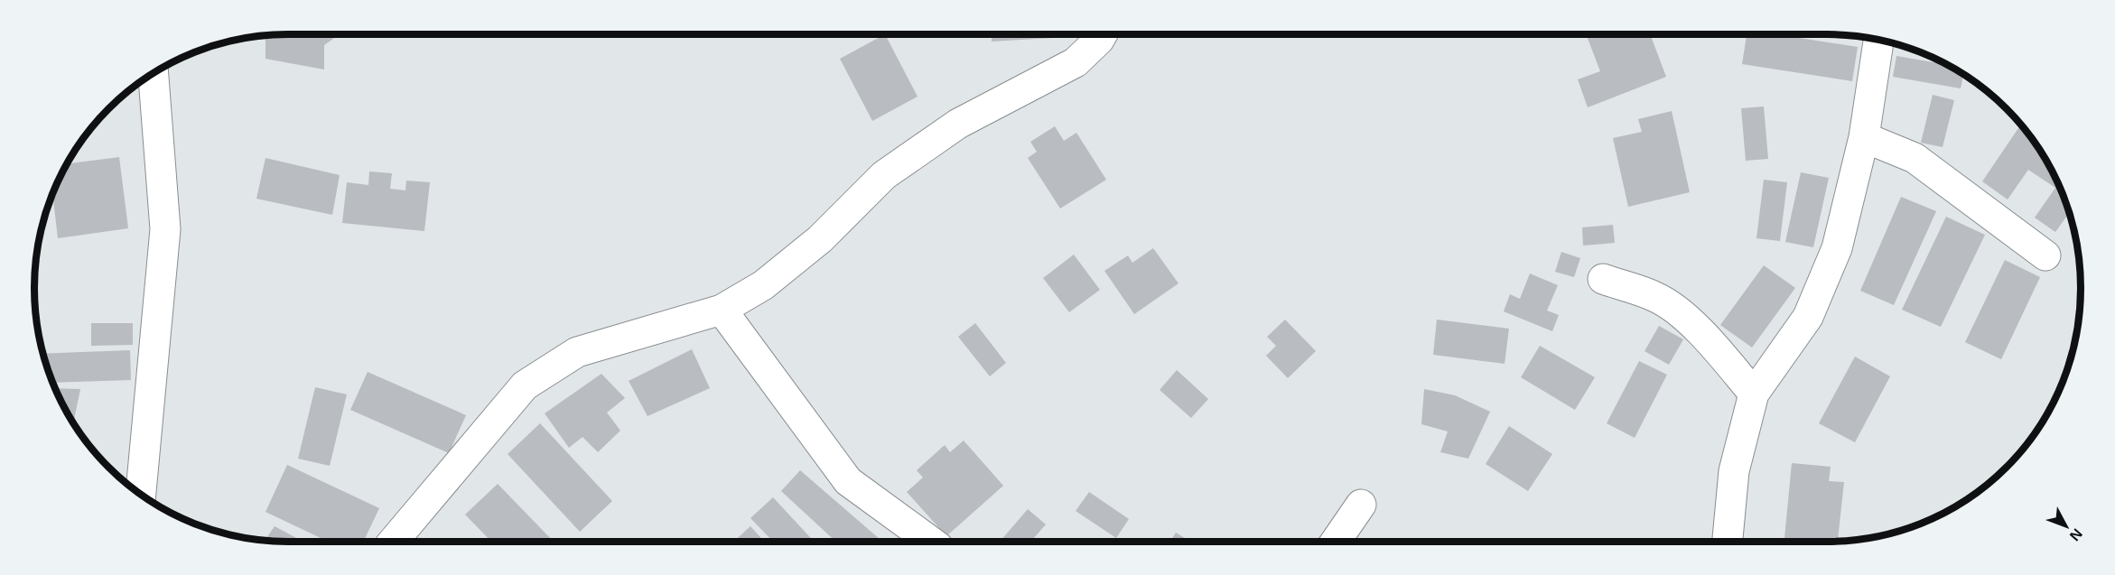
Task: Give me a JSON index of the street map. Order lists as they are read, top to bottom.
{
  "north": "bottom right"
}
